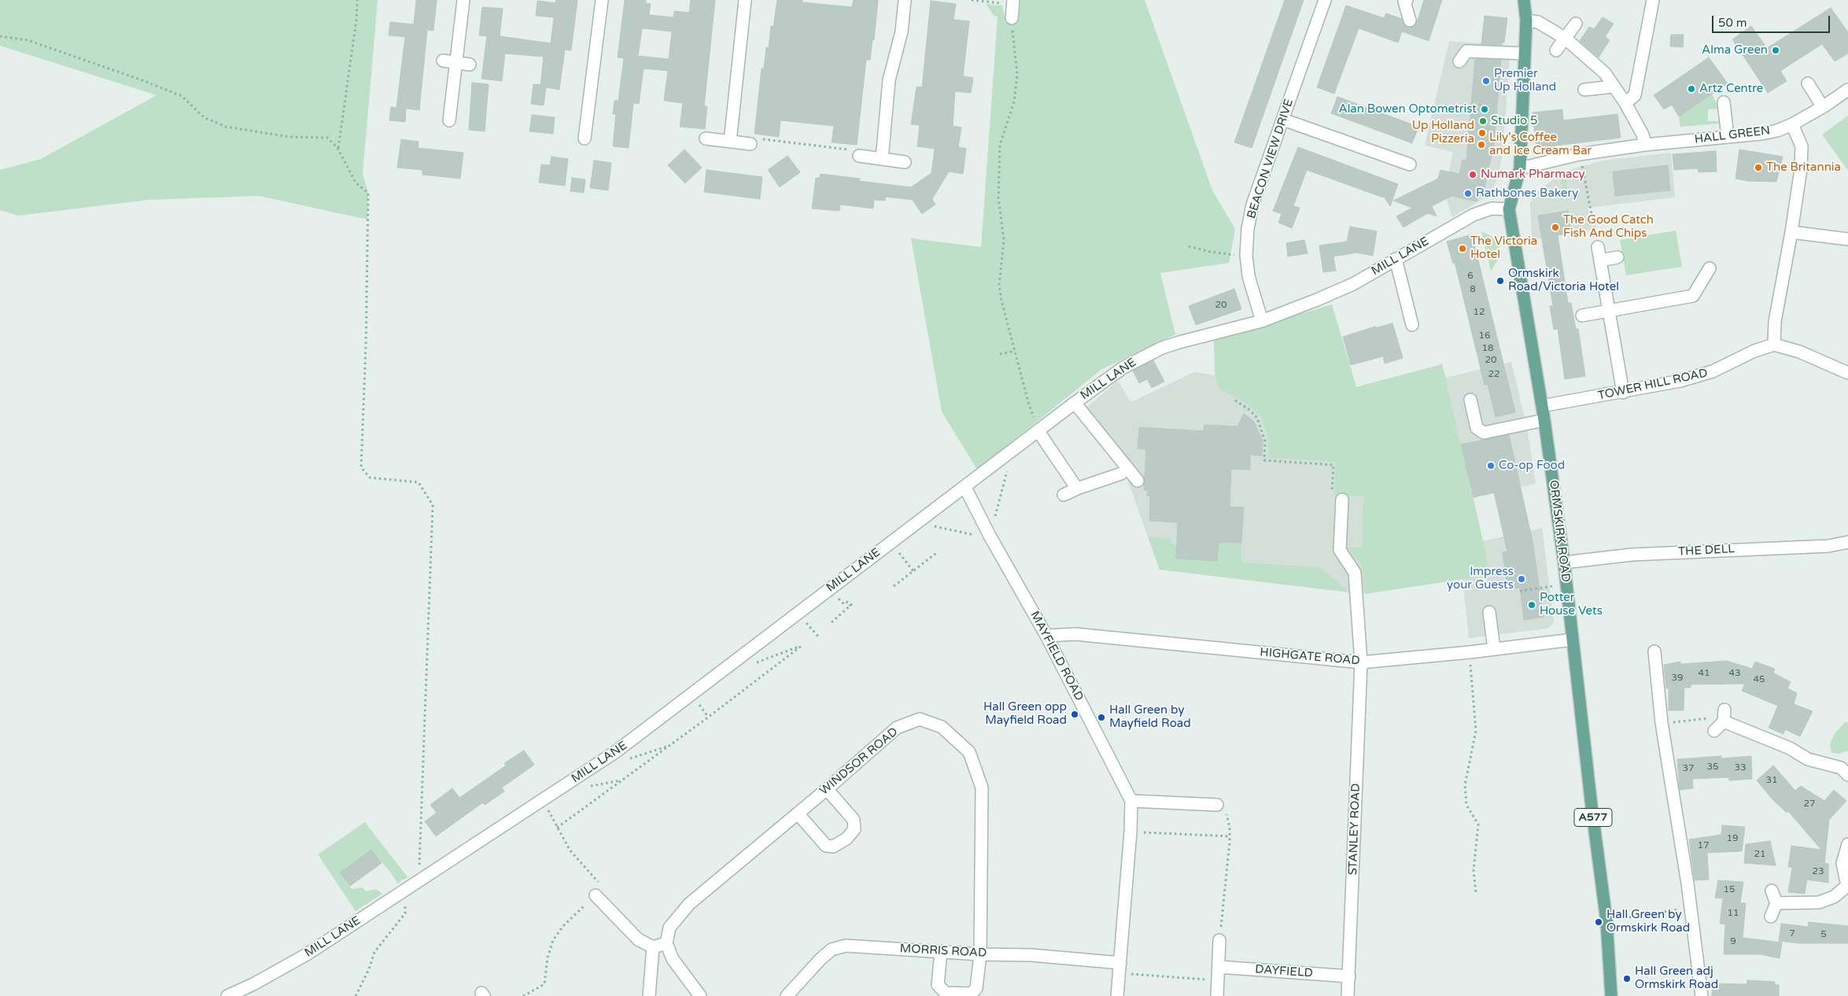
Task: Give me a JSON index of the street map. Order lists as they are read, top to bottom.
{
  "streets": {
    "main road": ["ORMSKIRK ROAD", "A577"],
    "street": [
      "HALL GREEN",
      "BEACON VIEW DRIVE",
      "MILL LANE",
      "TOWER HILL ROAD",
      "THE DELL",
      "MAYFIELD ROAD",
      "HIGHGATE ROAD",
      "WINDSOR ROAD",
      "STANLEY ROAD",
      "MORRIS ROAD",
      "DAYFIELD"
    ]
  },
  "crossings": [
    ["HALL GREEN", "A577"],
    ["BEACON VIEW DRIVE", "MILL LANE"],
    ["MILL LANE", "ORMSKIRK ROAD"],
    ["MILL LANE", "MAYFIELD ROAD"],
    ["MILL LANE", "A577"],
    ["TOWER HILL ROAD", "ORMSKIRK ROAD"],
    ["ORMSKIRK ROAD", "THE DELL"],
    ["ORMSKIRK ROAD", "HIGHGATE ROAD"],
    ["ORMSKIRK ROAD", "A577"],
    ["MAYFIELD ROAD", "HIGHGATE ROAD"],
    ["MAYFIELD ROAD", "MORRIS ROAD"],
    ["HIGHGATE ROAD", "STANLEY ROAD"],
    ["WINDSOR ROAD", "MORRIS ROAD"],
    ["STANLEY ROAD", "DAYFIELD"]
  ],
  "places": [
    "Alma Green",
    "Premier Up Holland",
    "Artz Centre",
    "Alan Bowen Optometrist",
    "Studio 5",
    "Up Holland Pizzeria",
    "Lily's Coffee and Ice Cream Bar",
    "The Britannia",
    "Numark Pharmacy",
    "Rathbones Bakery",
    "The Good Catch Fish And Chips",
    "The Victoria Hotel",
    "Ormskirk Road/Victoria Hotel",
    "Co-op Food",
    "Impress your Guests",
    "Potter House Vets",
    "Hall Green opp Mayfield Road",
    "Hall Green by Mayfield Road",
    "Hall Green by Ormskirk Road",
    "Hall Green adj Ormskirk Road"
  ],
  "house_numbers": [
    "6",
    "8",
    "20",
    "12",
    "16",
    "18",
    "20",
    "22",
    "41",
    "43",
    "39",
    "45",
    "35",
    "33",
    "37",
    "31",
    "27",
    "19",
    "17",
    "21",
    "23",
    "15",
    "11",
    "7",
    "5",
    "9"
  ],
  "scale_bar": "50 m"
}
